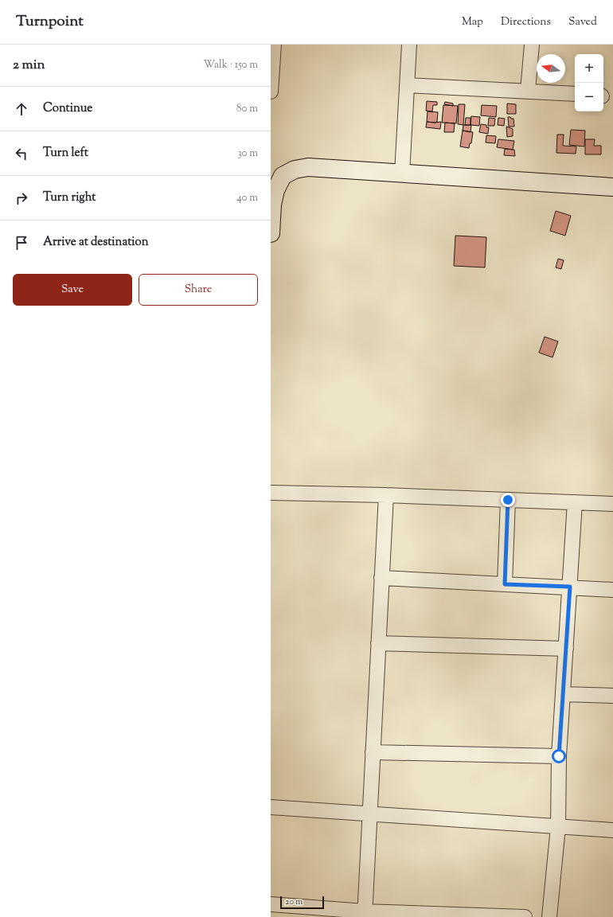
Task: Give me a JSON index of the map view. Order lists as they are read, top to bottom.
{
  "scale_bar": "20 m",
  "north": "left",
  "page": {
    "header": "Turnpoint",
    "nav": ["Map", "Directions", "Saved"],
    "heading": ["2 min", "Walk · 150 m"],
    "map_buttons": ["+", "−"],
    "list": [
      ["Continue", "80 m"],
      ["Turn left", "30 m"],
      ["Turn right", "40 m"],
      "Arrive at destination"
    ],
    "buttons": ["Save", "Share"],
    "scale": "20 m"
  }
}
